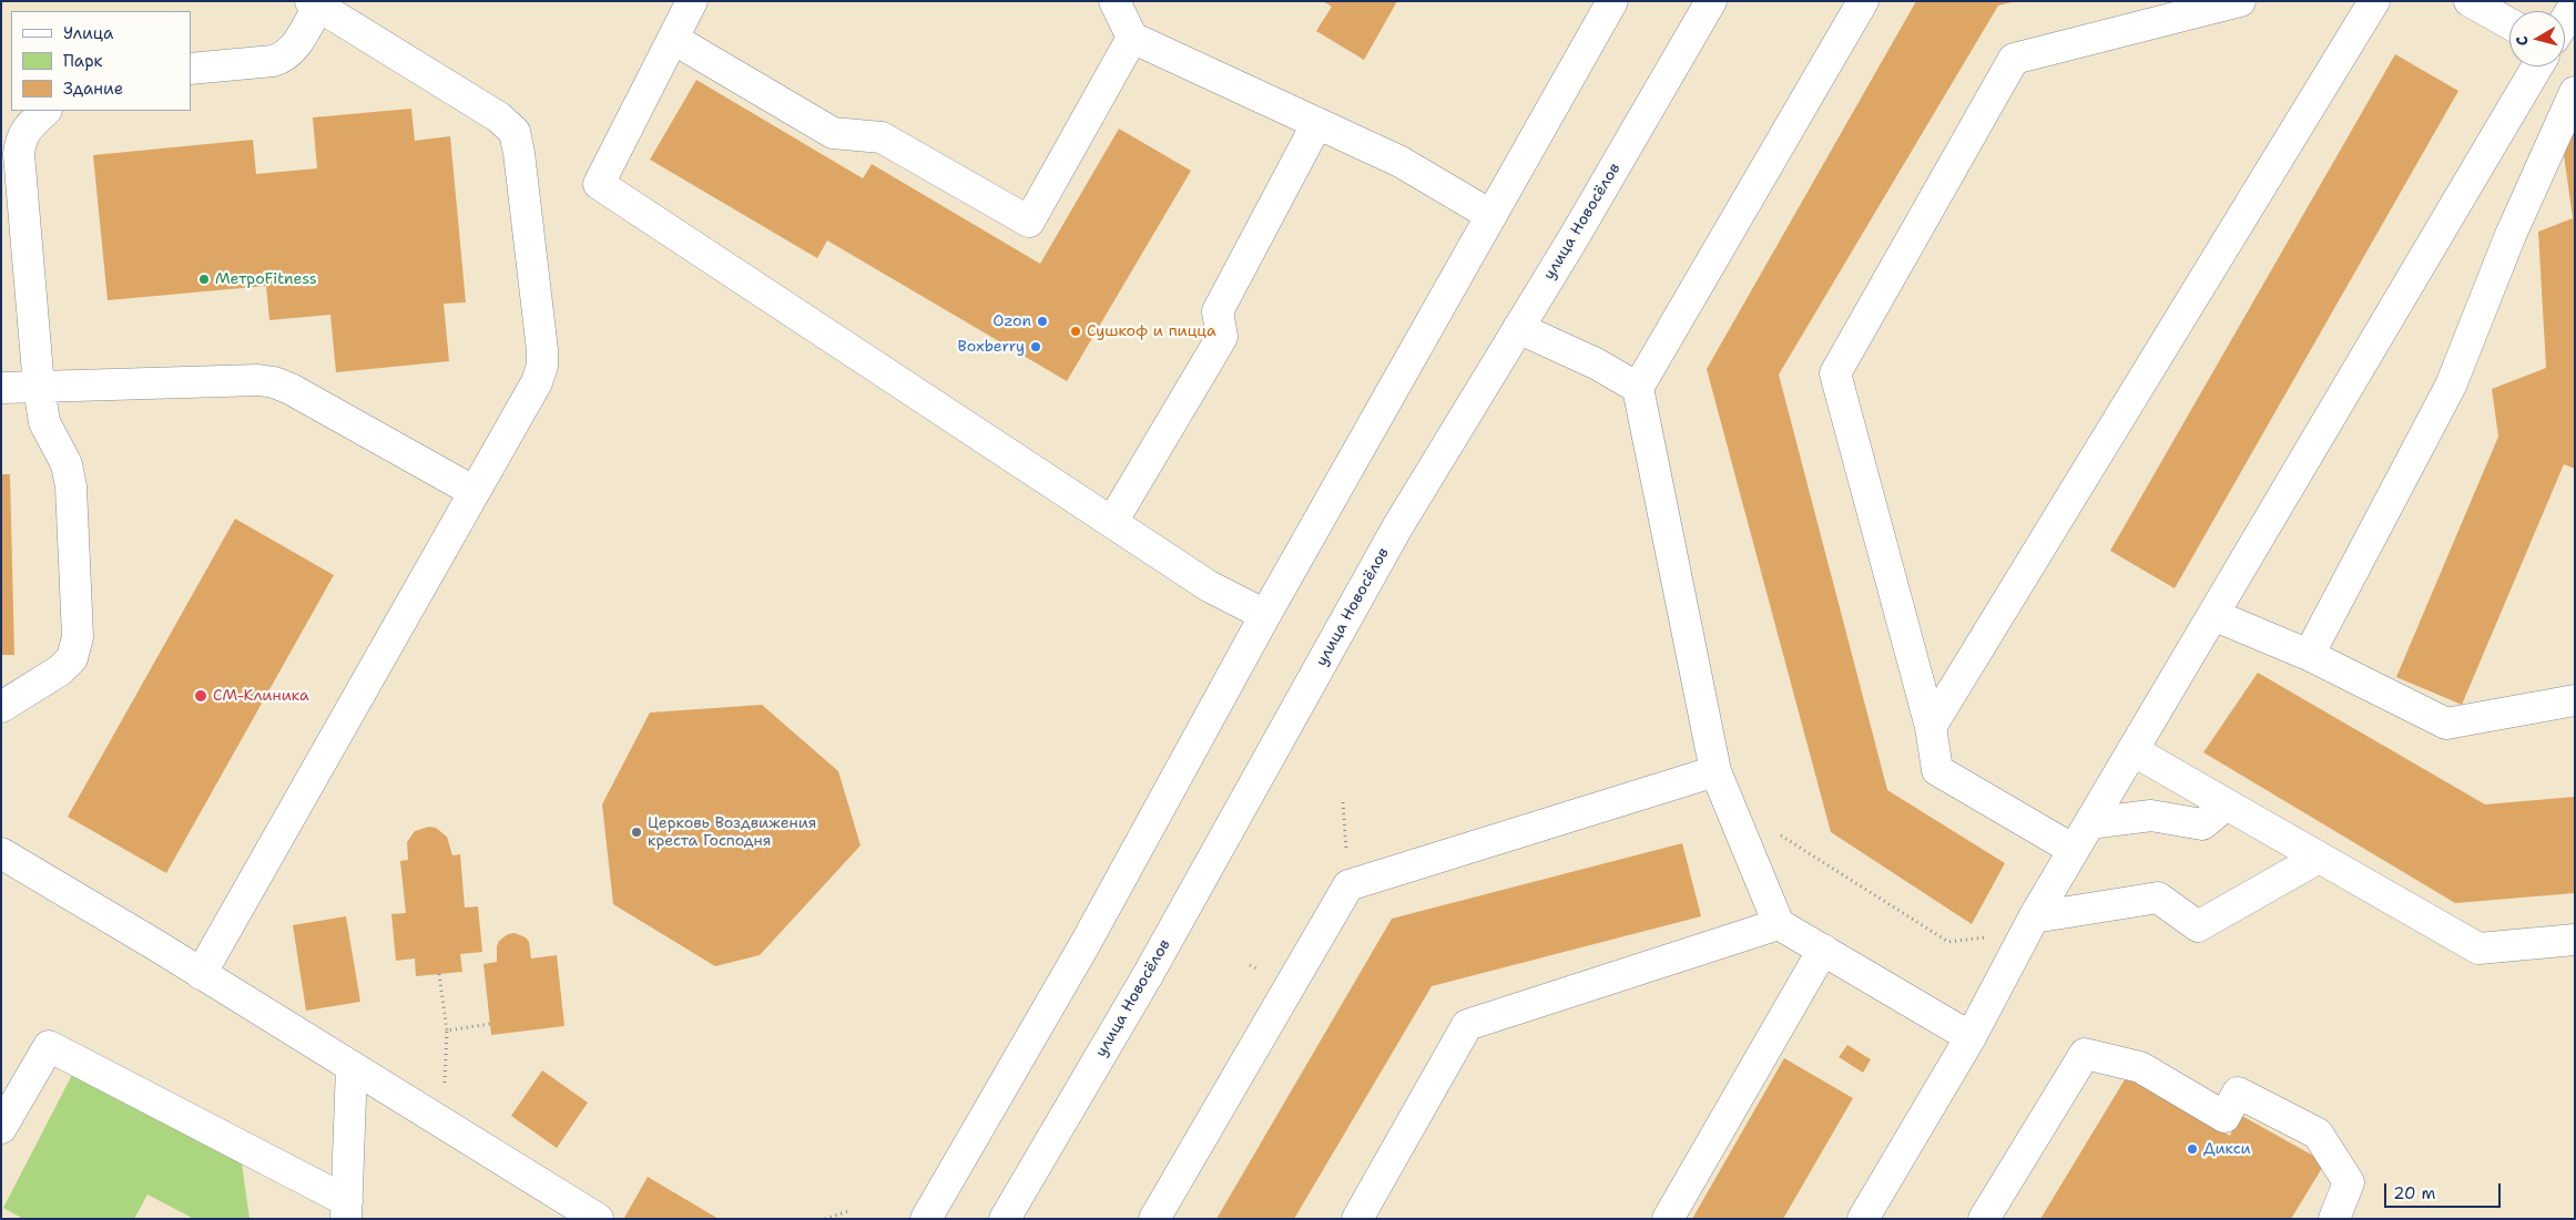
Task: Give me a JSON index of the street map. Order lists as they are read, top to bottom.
{
  "streets": {
    "main road": ["улица Новосёлов"]
  },
  "places": [
    "МетроFitness",
    "Ozon",
    "Сушкоф и пицца",
    "Boxberry",
    "СМ-Клиника",
    "Церковь Воздвижения креста Господня",
    "Дикси"
  ],
  "legend": ["Улица", "Парк", "Здание"],
  "scale_bar": "20 m",
  "north": "left"
}
